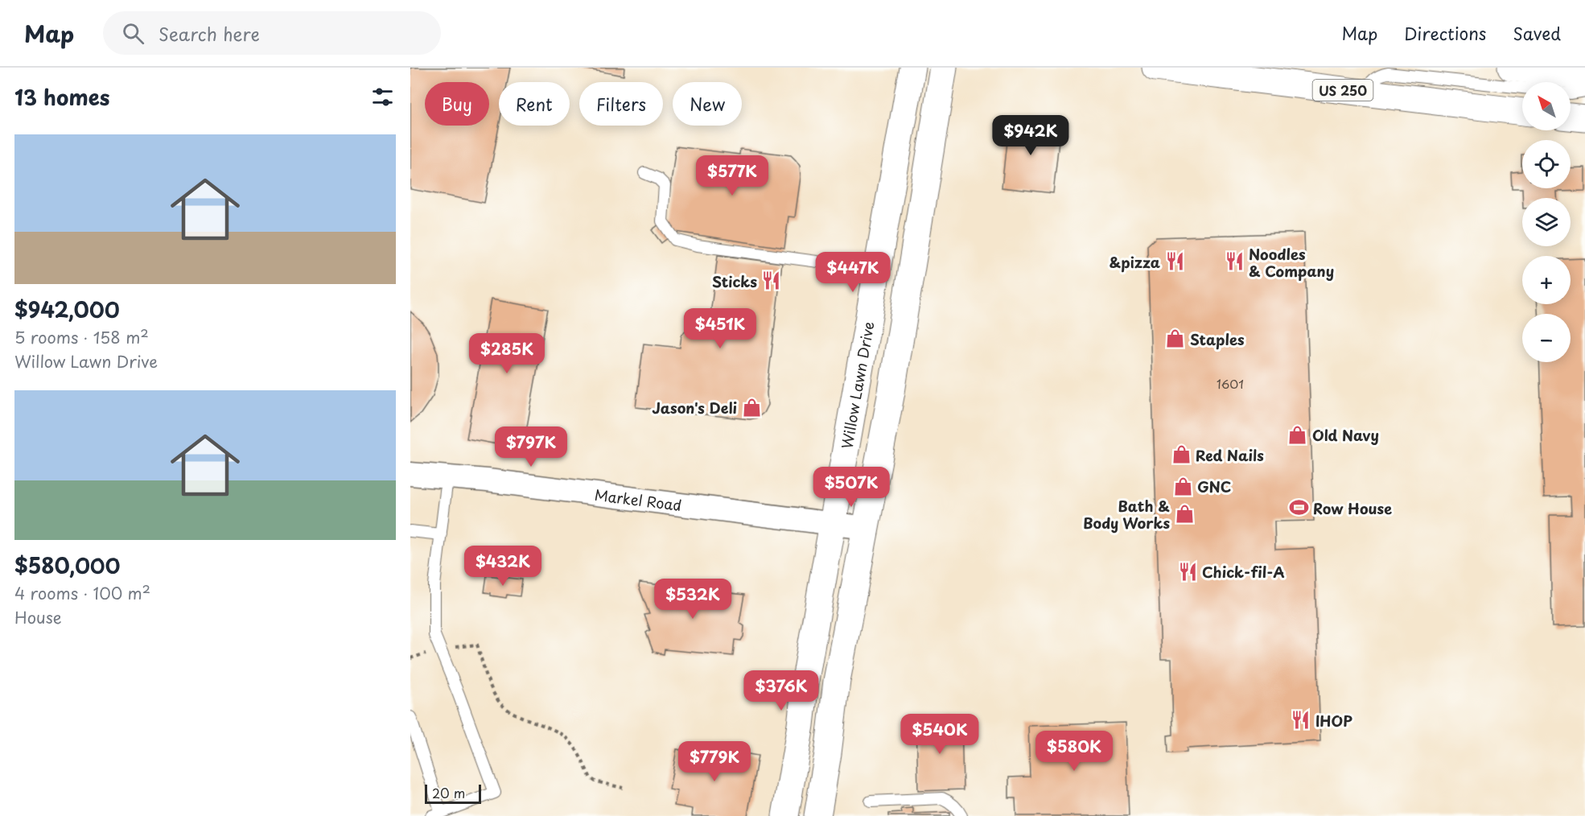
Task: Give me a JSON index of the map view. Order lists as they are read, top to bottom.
{
  "streets": {
    "main road": ["US 250", "Willow Lawn Drive"],
    "street": ["Markel Road"]
  },
  "crossings": [
    ["Willow Lawn Drive", "Markel Road"]
  ],
  "places": {
    "restaurant": [
      "&pizza",
      "Noodles & Company",
      "Sticks",
      "Chick-fil-A",
      "IHOP"
    ],
    "shop": [
      "Staples",
      "Jason's Deli",
      "Old Navy",
      "Red Nails",
      "GNC",
      "Bath & Body Works"
    ],
    "sports": ["Row House"]
  },
  "house_numbers": ["1601"],
  "scale_bar": "20 m",
  "north": "top left",
  "page": {
    "header": "Map",
    "search": "Search here",
    "nav": ["Map", "Directions", "Saved"],
    "heading": "13 homes",
    "map_buttons": ["+", "−"],
    "chip": [
      "Buy",
      "Rent",
      "Filters",
      "New"
    ],
    "price": [
      "$942K",
      "$577K",
      "$447K",
      "$451K",
      "$285K",
      "$797K",
      "$507K",
      "$432K",
      "$532K",
      "$376K",
      "$540K",
      "$580K",
      "$779K"
    ],
    "list": [
      {
        "name": "$942,000",
        "note": "5 rooms · 158 m² · Willow Lawn Drive"
      },
      {
        "name": "$580,000",
        "note": "4 rooms · 100 m² · House"
      }
    ],
    "scale": "20 m"
  }
}
